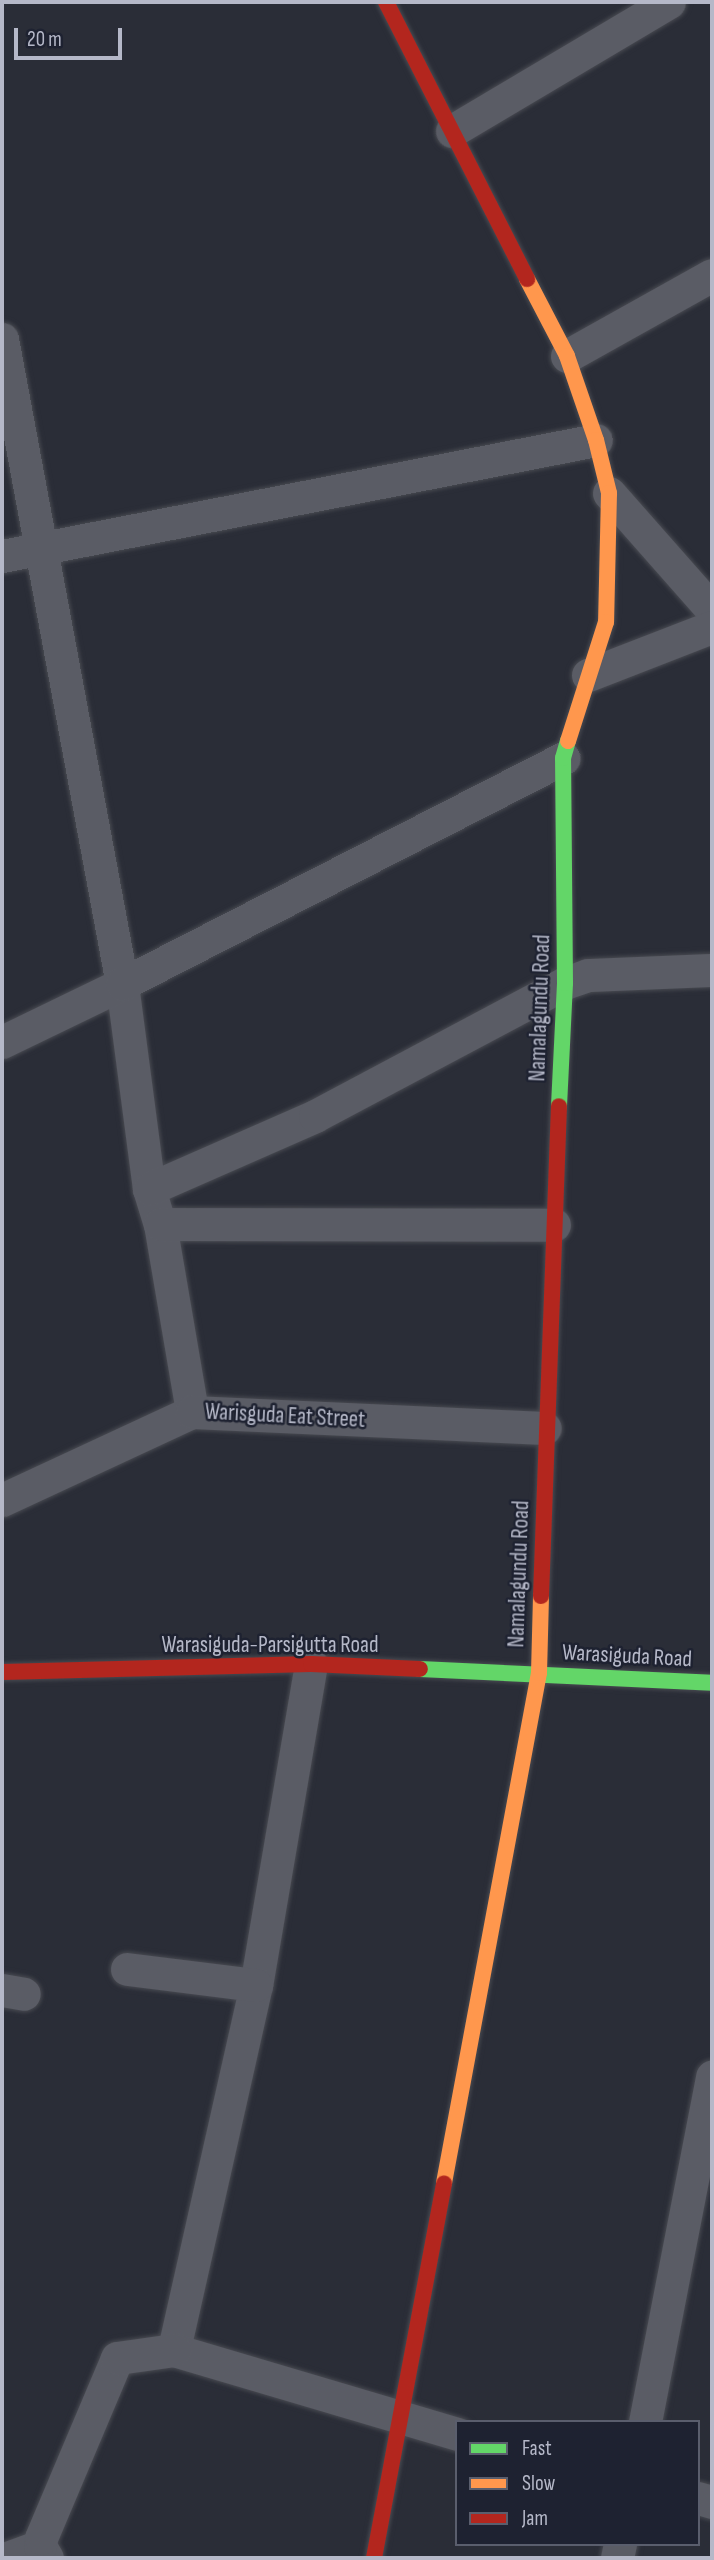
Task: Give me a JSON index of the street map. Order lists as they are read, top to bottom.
{
  "streets": {
    "street": [
      "Namalagundu Road",
      "Warisguda Eat Street",
      "Warasiguda-Parsigutta Road",
      "Warasiguda Road"
    ]
  },
  "crossings": [
    ["Namalagundu Road", "Warisguda Eat Street"],
    ["Namalagundu Road", "Warasiguda-Parsigutta Road"],
    ["Namalagundu Road", "Warasiguda Road"],
    ["Warasiguda-Parsigutta Road", "Warasiguda Road"]
  ],
  "legend": ["Fast", "Slow", "Jam"],
  "scale_bar": "20 m"
}
